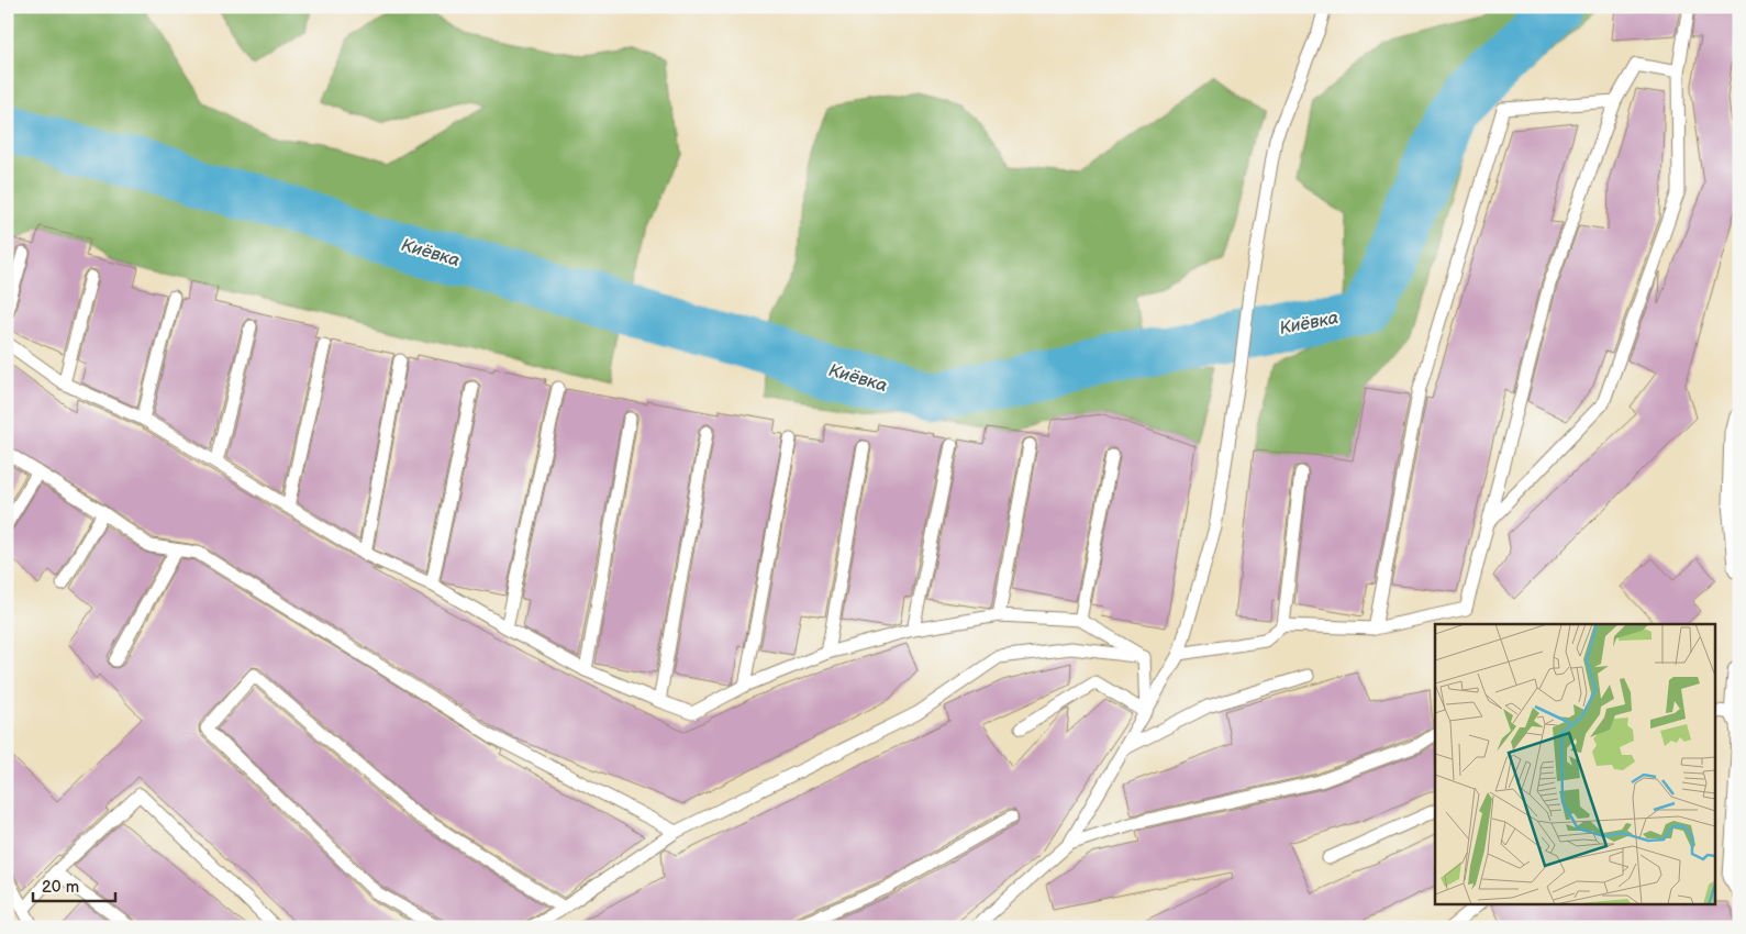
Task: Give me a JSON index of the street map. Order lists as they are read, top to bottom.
{
  "water": ["Киёвка"],
  "scale_bar": "20 m"
}
